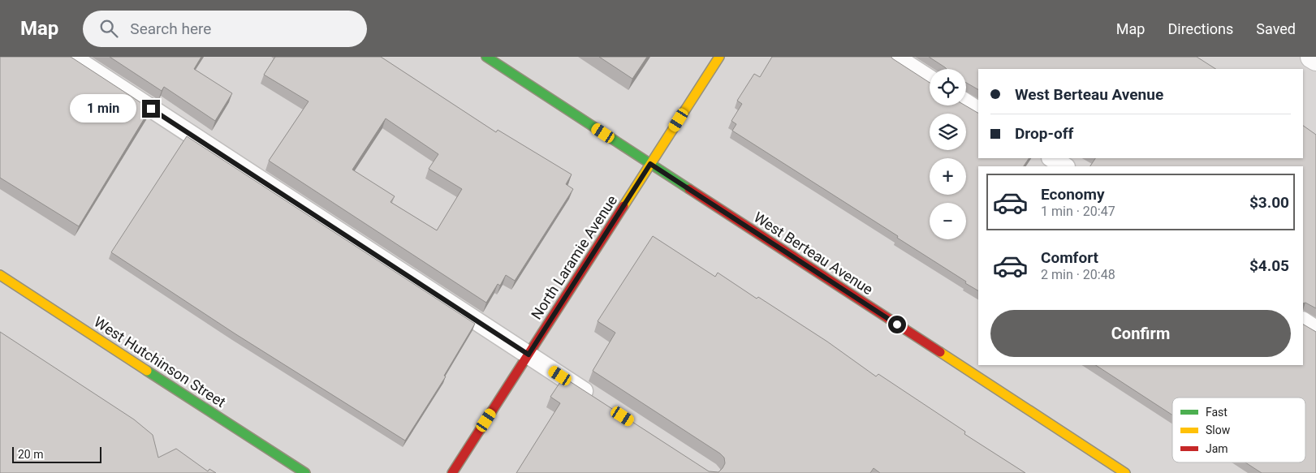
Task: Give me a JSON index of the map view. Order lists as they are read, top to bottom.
{
  "streets": {
    "street": ["West Berteau Avenue", "North Laramie Avenue", "West Hutchinson Street"]
  },
  "crossings": [
    ["West Berteau Avenue", "North Laramie Avenue"]
  ],
  "legend": ["Fast", "Slow", "Jam"],
  "scale_bar": "20 m",
  "page": {
    "header": "Map",
    "search": "Search here",
    "nav": ["Map", "Directions", "Saved"],
    "map_buttons": ["+", "−"],
    "banner": ["West Berteau Avenue", "Drop-off"],
    "bubble": "1 min",
    "list": [
      {
        "name": "Economy",
        "note": "1 min · 20:47",
        "value": "$3.00"
      },
      {
        "name": "Comfort",
        "note": "2 min · 20:48",
        "value": "$4.05"
      }
    ],
    "buttons": "Confirm",
    "scale": "20 m"
  }
}
